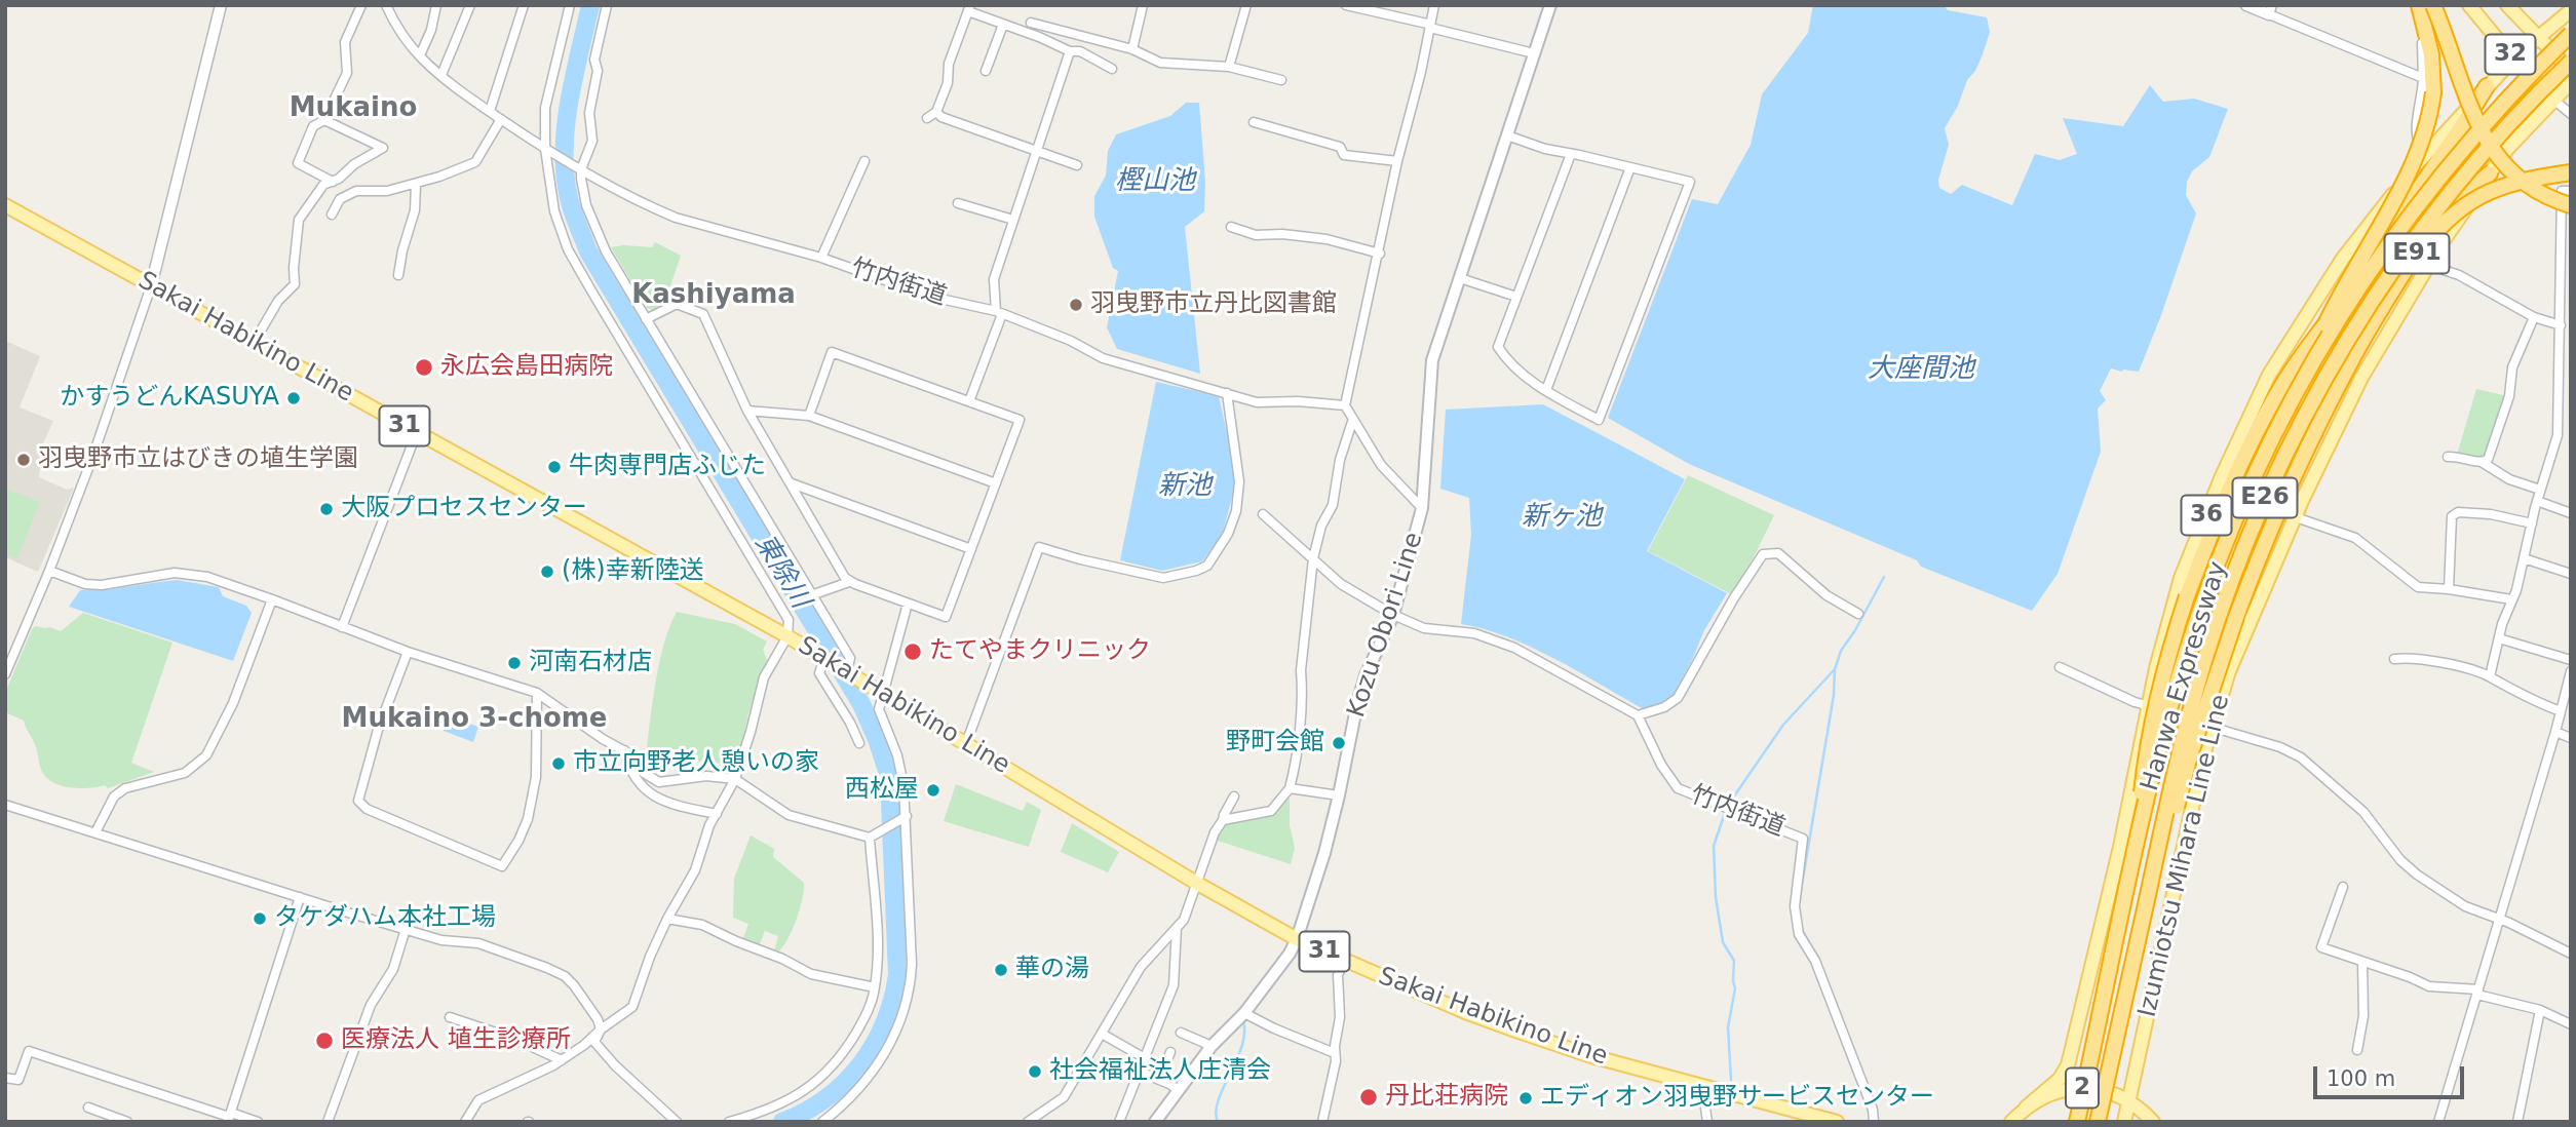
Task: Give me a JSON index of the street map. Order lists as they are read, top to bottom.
{
  "streets": {
    "highway": ["E91", "E26", "Hanwa Expressway"],
    "main road": [
      "32",
      "Sakai Habikino Line",
      "31",
      "36",
      "Kozu Obori Line",
      "Izumiotsu Mihara Line Line",
      "2"
    ],
    "street": ["竹内街道"]
  },
  "crossings": [
    ["32", "36"],
    ["32", "Izumiotsu Mihara Line Line"],
    ["E91", "Hanwa Expressway"],
    ["Sakai Habikino Line", "Kozu Obori Line"],
    ["36", "2"],
    ["Izumiotsu Mihara Line Line", "2"]
  ],
  "districts": ["Mukaino", "Kashiyama", "Mukaino 3-chome"],
  "water": [
    "樫山池",
    "大座間池",
    "新池",
    "新ヶ池",
    "東除川"
  ],
  "places": [
    "羽曳野市立丹比図書館",
    "永広会島田病院",
    "かすうどんKASUYA",
    "羽曳野市立はびきの埴生学園",
    "牛肉専門店ふじた",
    "大阪プロセスセンター",
    "(株)幸新陸送",
    "たてやまクリニック",
    "河南石材店",
    "野町会館",
    "市立向野老人憩いの家",
    "西松屋",
    "タケダハム本社工場",
    "華の湯",
    "医療法人 埴生診療所",
    "社会福祉法人庄清会",
    "丹比荘病院",
    "エディオン羽曳野サービスセンター"
  ],
  "scale_bar": "100 m"
}
